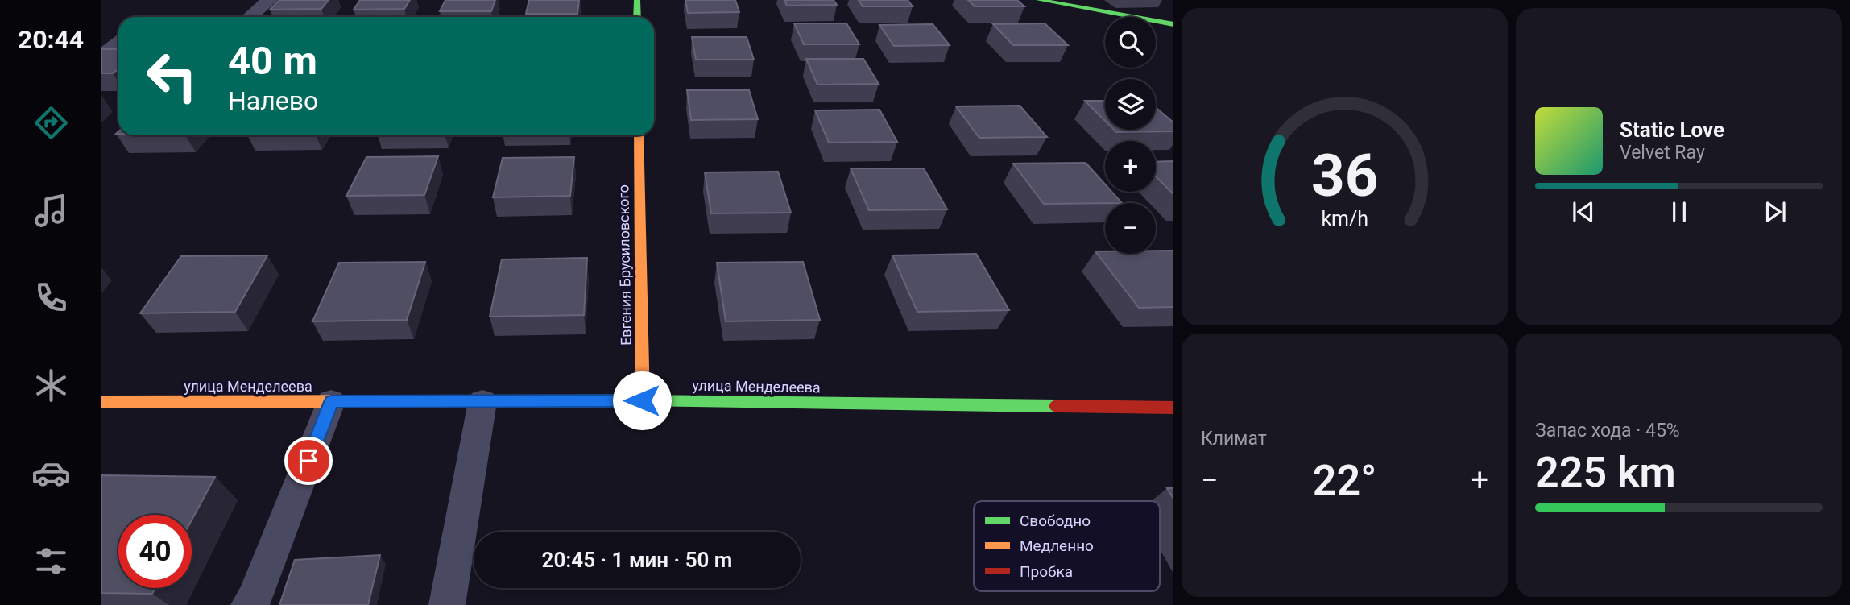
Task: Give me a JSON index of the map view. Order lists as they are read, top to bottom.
{
  "streets": {
    "street": ["Евгения Брусиловского", "улица Менделеева"]
  },
  "crossings": [
    ["Евгения Брусиловского", "улица Менделеева"]
  ],
  "legend": ["Свободно", "Медленно", "Пробка"],
  "page": {
    "tabs": "20:44",
    "map_buttons": ["+", "−"],
    "turn": ["40 m", "Налево"],
    "song": ["Static Love", "Velvet Ray"],
    "tile": [
      "Климат",
      ["Запас хода · 45%", "225 km"]
    ],
    "heat": ["−", "22°", "+"],
    "limit": "40",
    "trip": "20:45 · 1 мин · 50 m",
    "gauge": ["36", "km/h"]
  }
}
